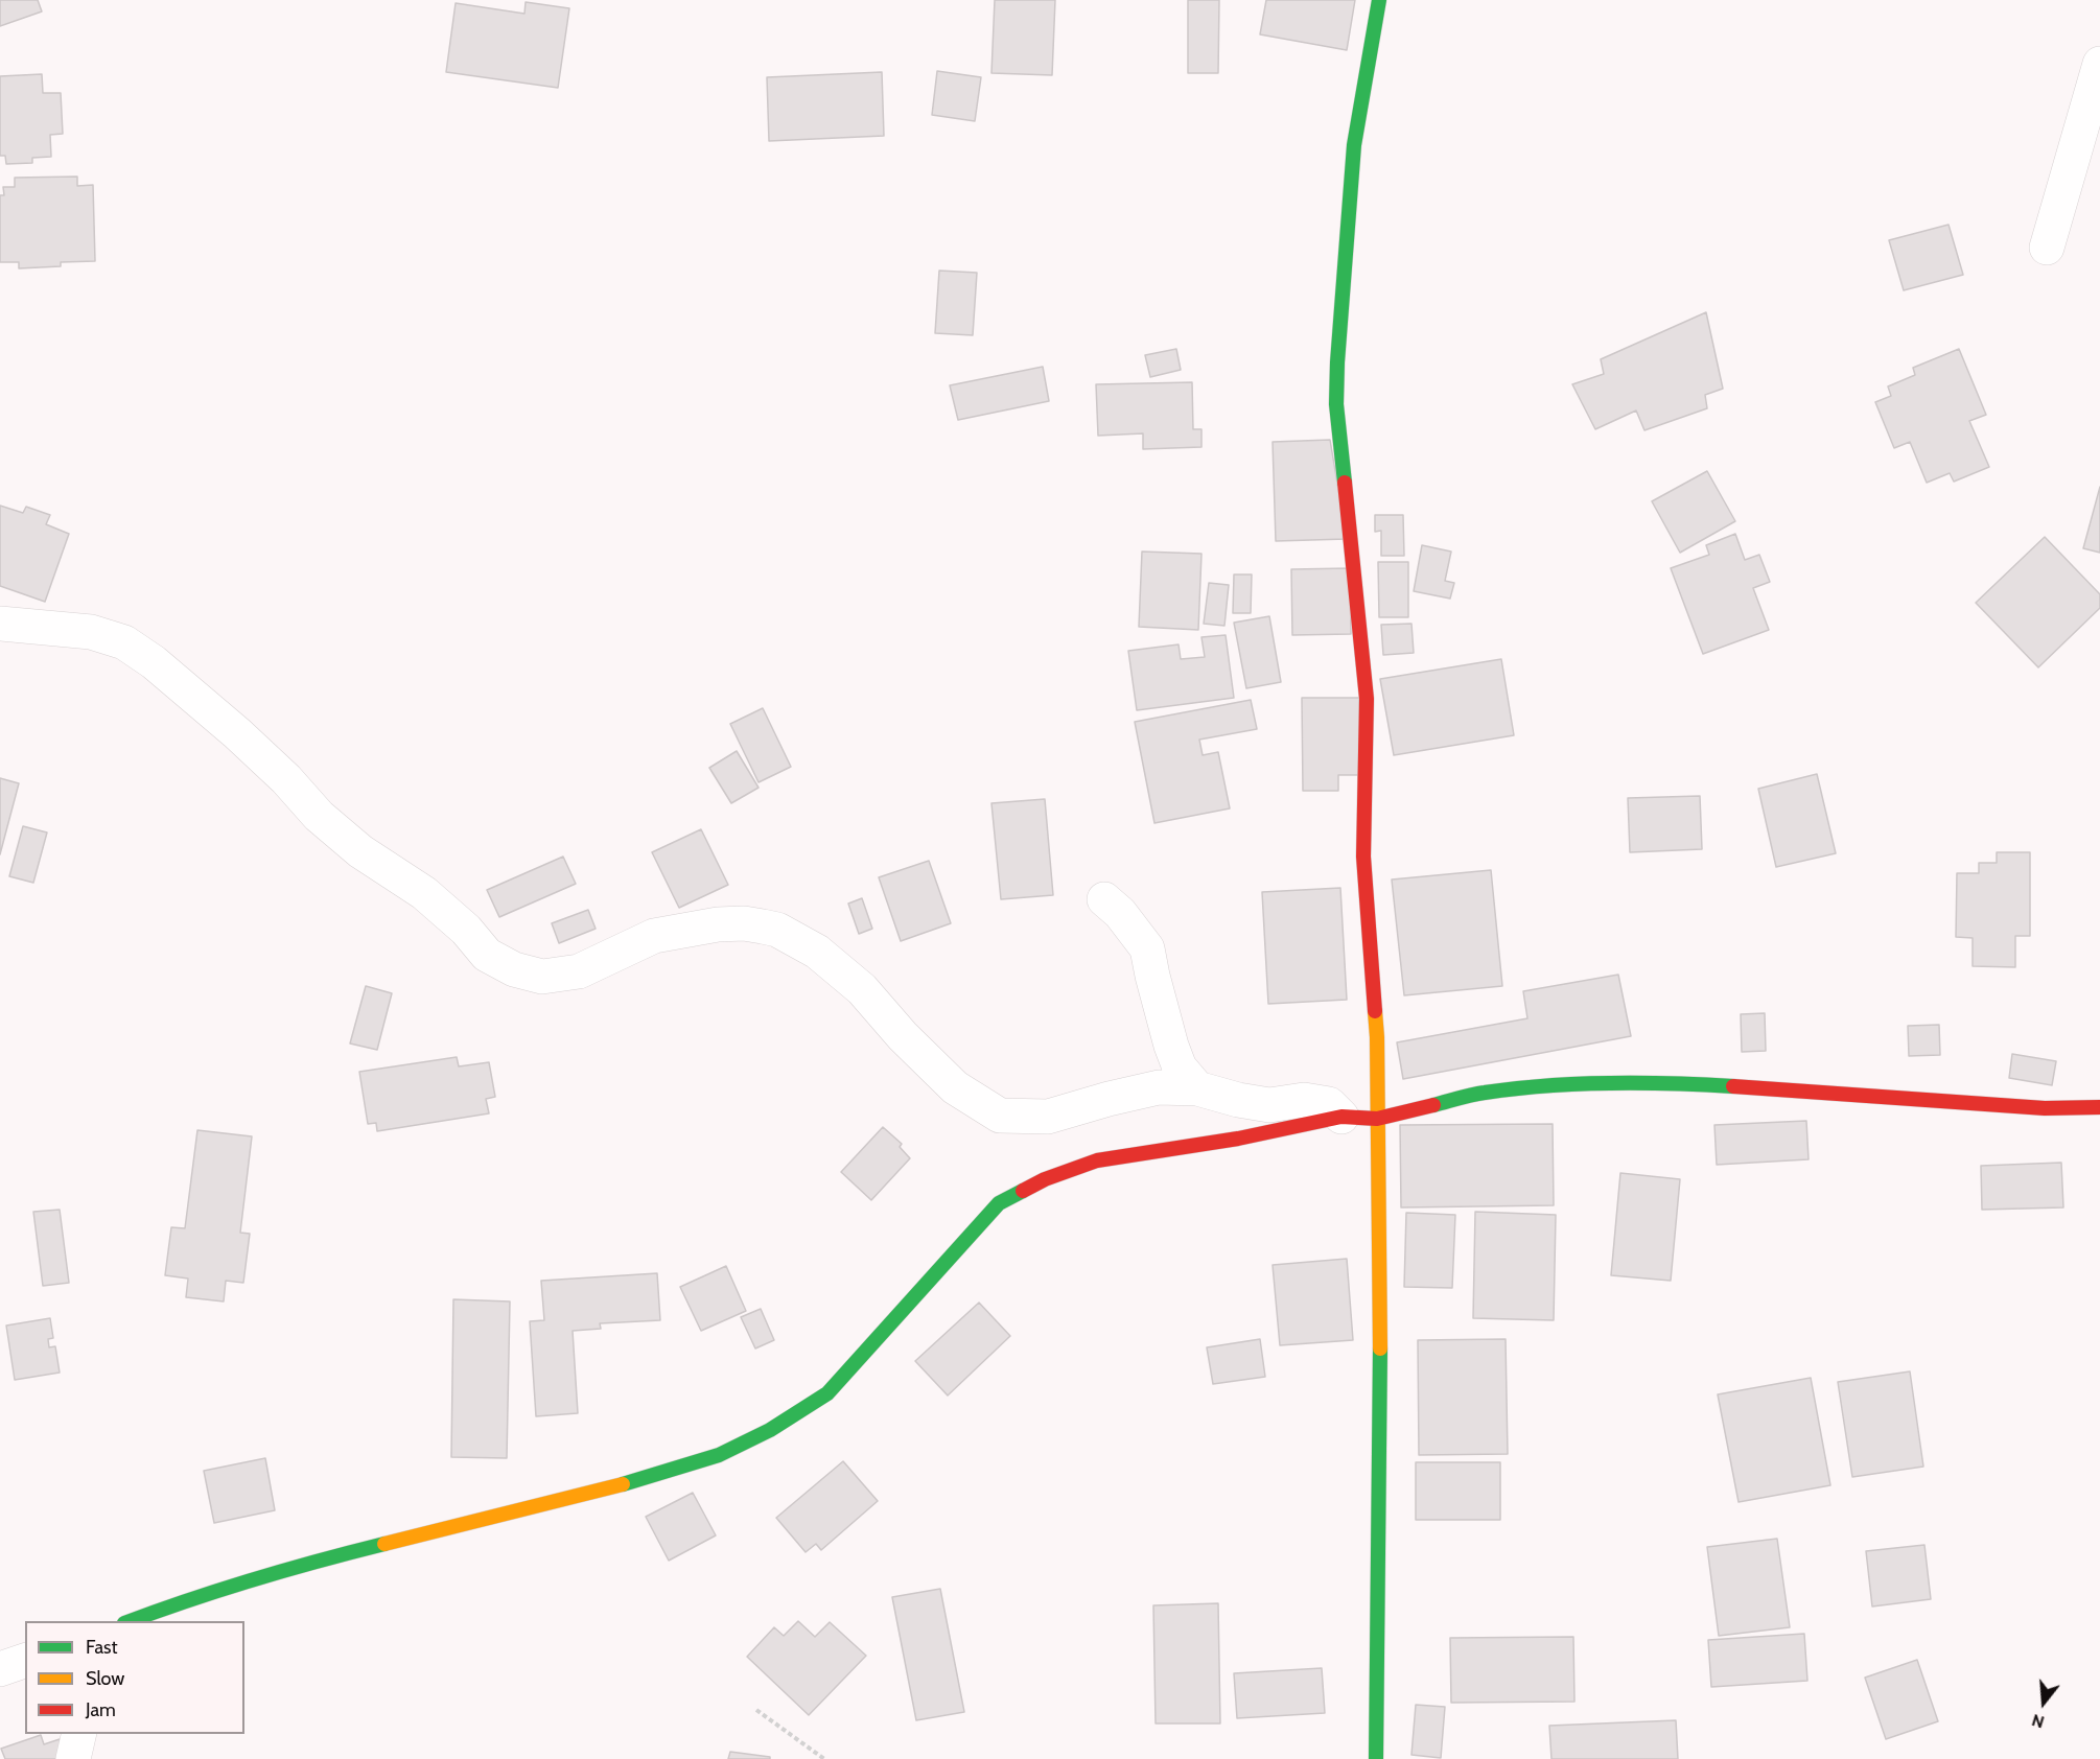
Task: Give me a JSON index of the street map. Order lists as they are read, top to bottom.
{
  "legend": ["Fast", "Slow", "Jam"],
  "north": "bottom"
}
